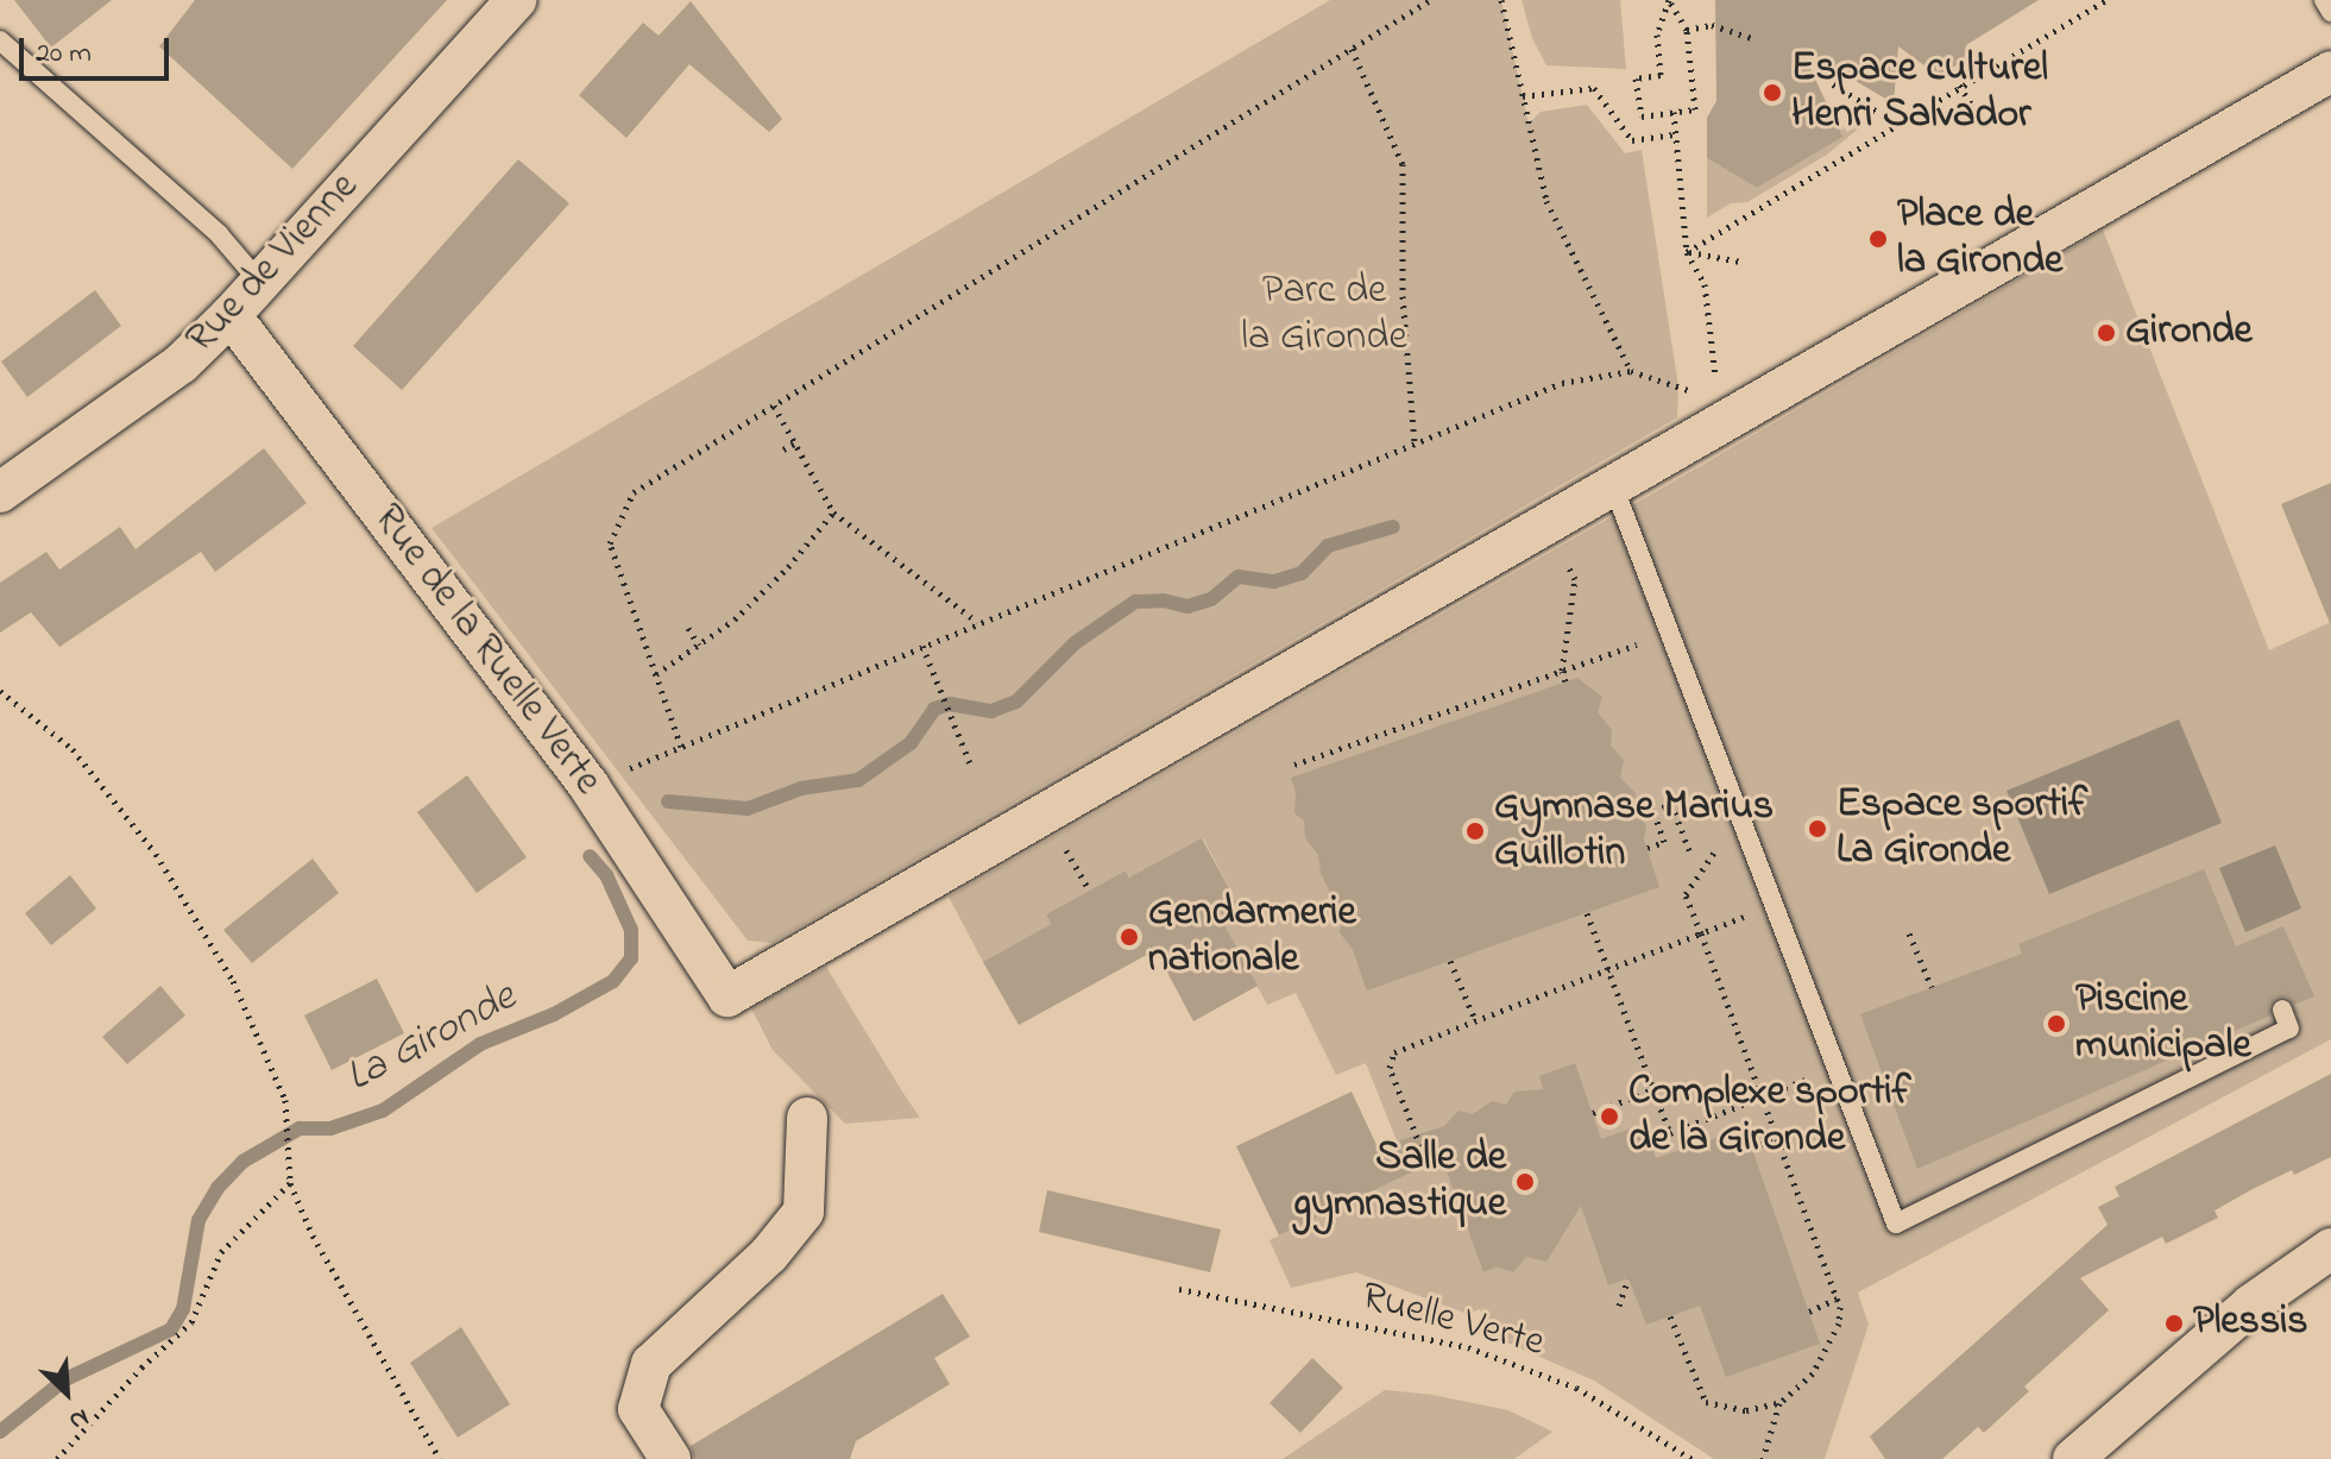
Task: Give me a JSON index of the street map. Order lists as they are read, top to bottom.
{
  "streets": {
    "street": ["Rue de Vienne", "Rue de la Ruelle Verte"],
    "path": ["Ruelle Verte"]
  },
  "crossings": [
    ["Rue de Vienne", "Rue de la Ruelle Verte"]
  ],
  "water": ["La Gironde"],
  "parks": ["Parc de la Gironde"],
  "places": [
    "Espace culturel Henri Salvador",
    "Place de la Gironde",
    "Gironde",
    "Espace sportif La Gironde",
    "Gymnase Marius Guillotin",
    "Gendarmerie nationale",
    "Piscine municipale",
    "Complexe sportif de la Gironde",
    "Salle de gymnastique",
    "Plessis"
  ],
  "scale_bar": "20 m",
  "north": "bottom right"
}
